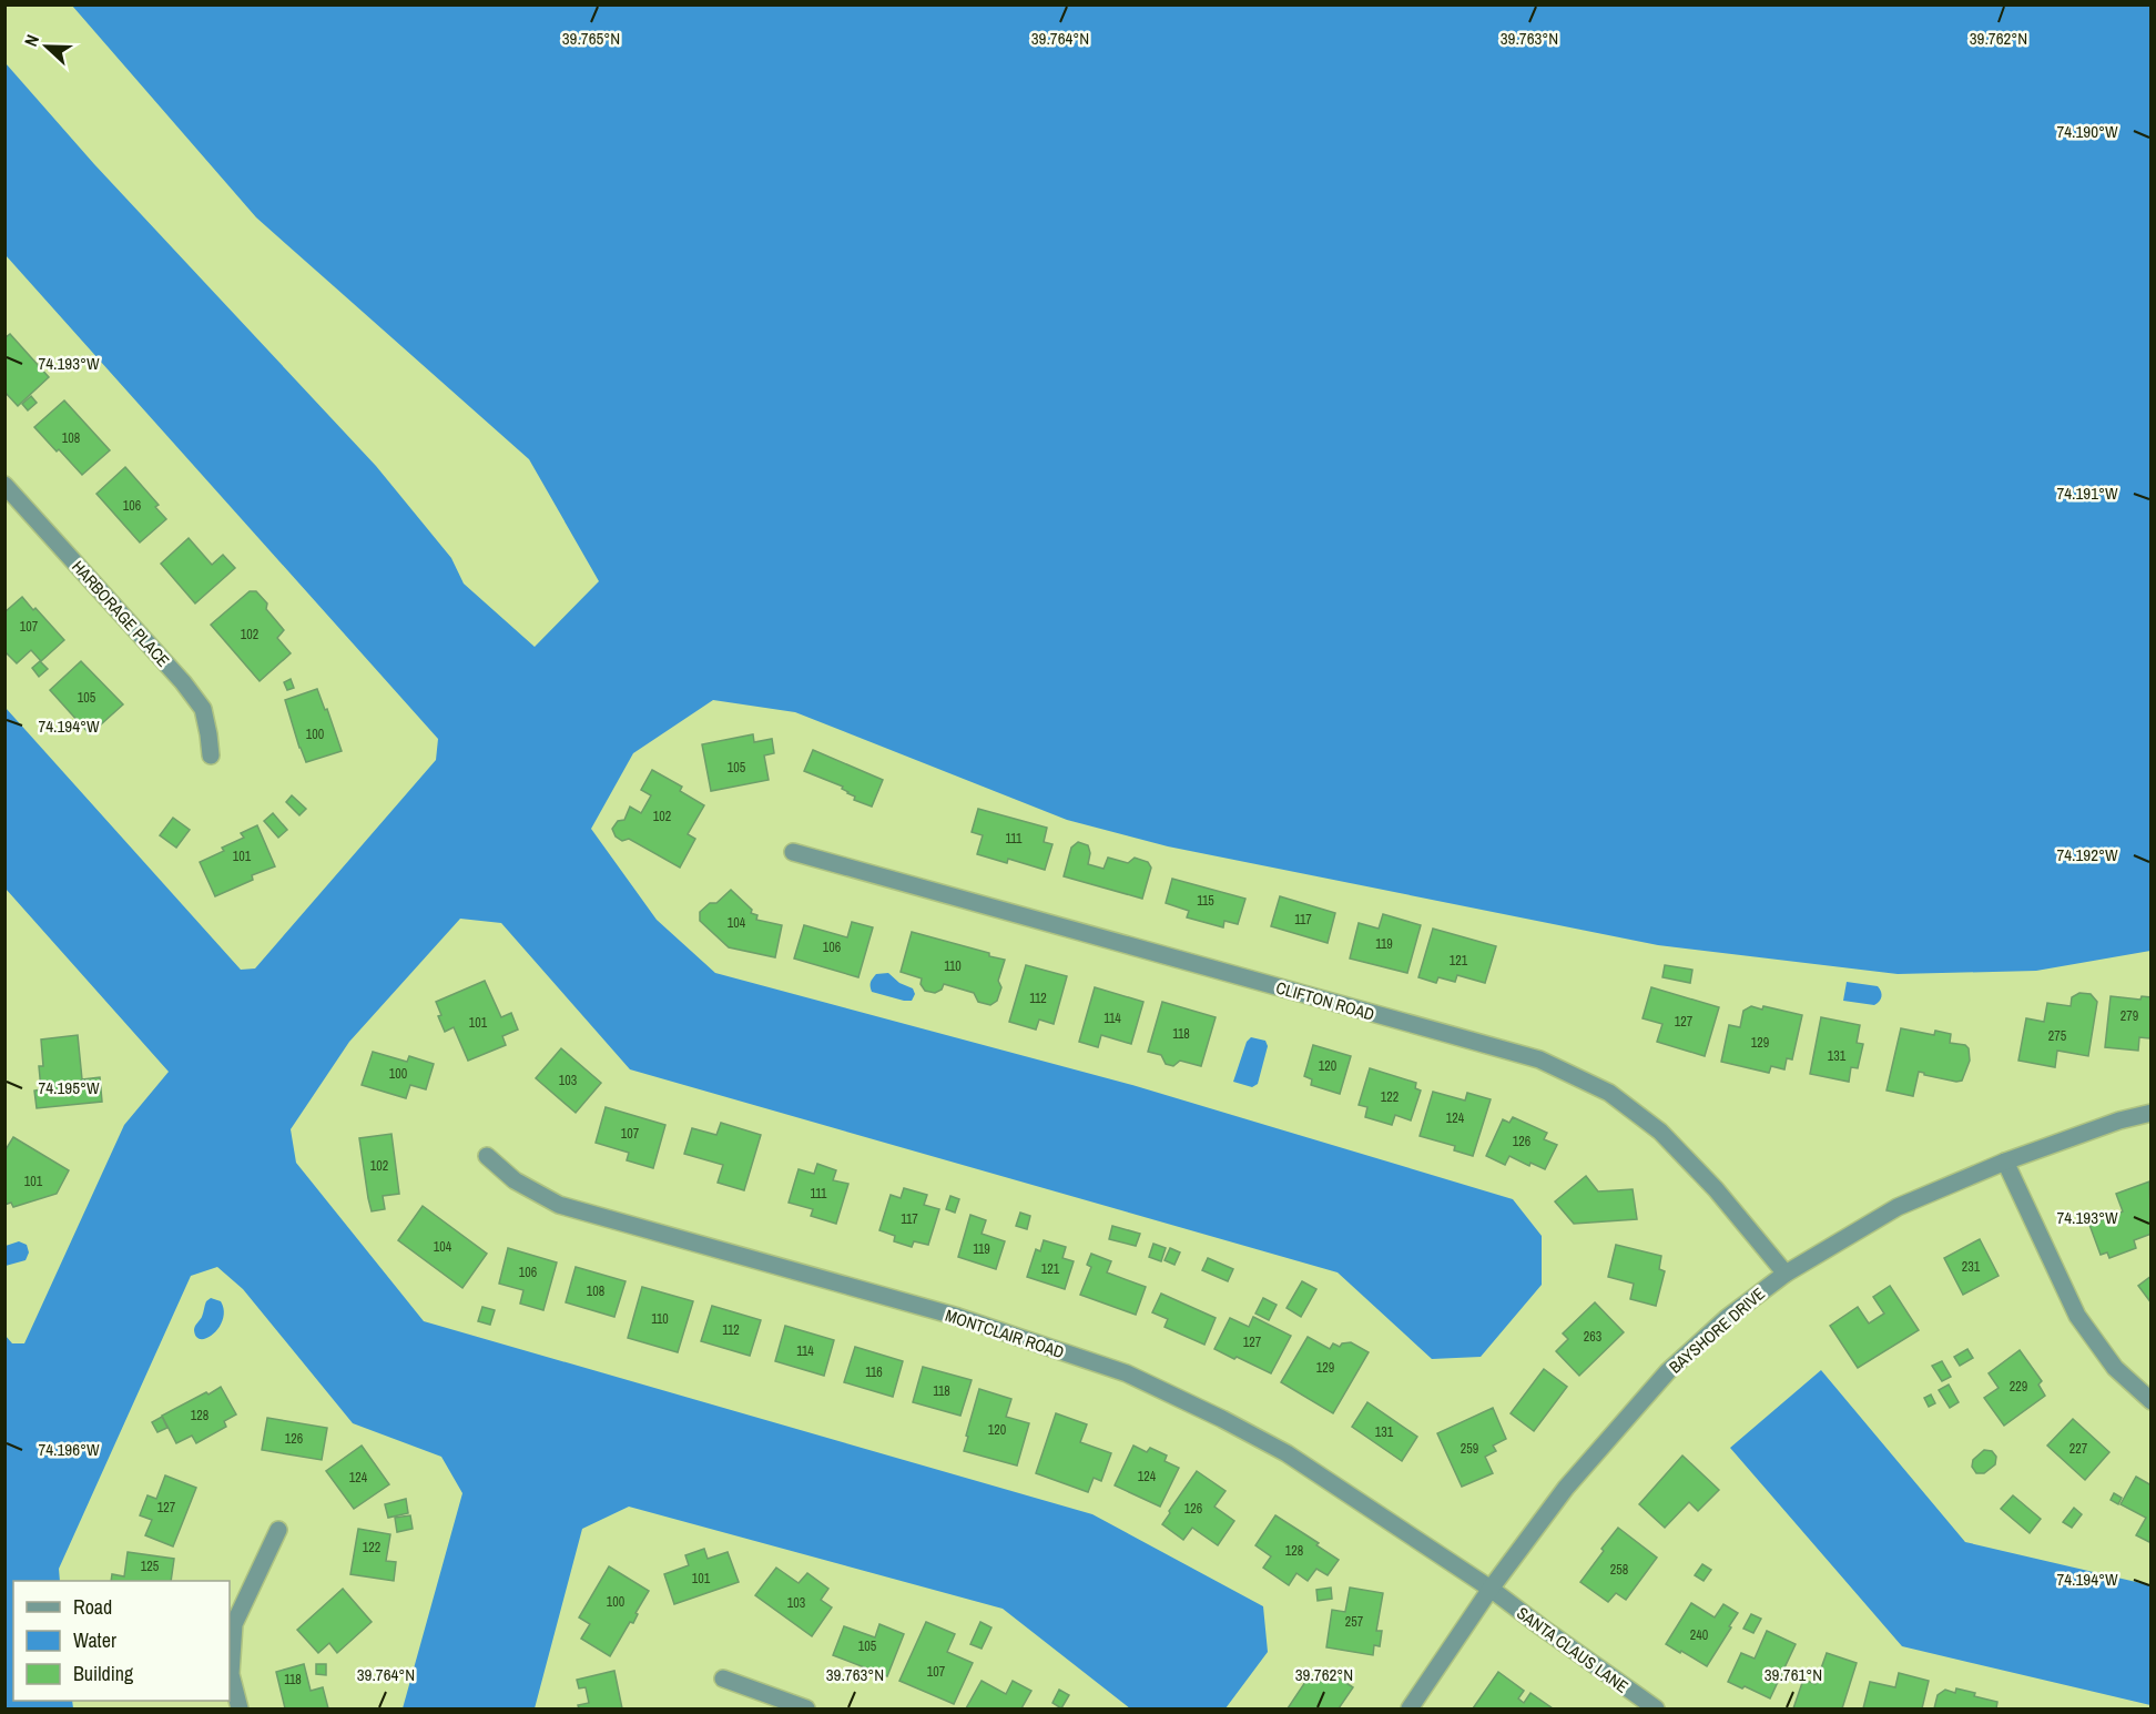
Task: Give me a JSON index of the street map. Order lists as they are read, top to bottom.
{
  "streets": {
    "street": [
      "HARBORAGE PLACE",
      "CLIFTON ROAD",
      "BAYSHORE DRIVE",
      "MONTCLAIR ROAD",
      "SANTA CLAUS LANE"
    ]
  },
  "crossings": [
    ["CLIFTON ROAD", "BAYSHORE DRIVE"],
    ["BAYSHORE DRIVE", "MONTCLAIR ROAD"],
    ["BAYSHORE DRIVE", "SANTA CLAUS LANE"],
    ["MONTCLAIR ROAD", "SANTA CLAUS LANE"]
  ],
  "house_numbers": [
    "108",
    "106",
    "107",
    "102",
    "105",
    "100",
    "105",
    "102",
    "111",
    "101",
    "115",
    "117",
    "104",
    "119",
    "106",
    "121",
    "110",
    "112",
    "279",
    "114",
    "127",
    "101",
    "118",
    "275",
    "129",
    "131",
    "120",
    "100",
    "103",
    "122",
    "124",
    "107",
    "126",
    "102",
    "101",
    "111",
    "117",
    "104",
    "119",
    "231",
    "121",
    "106",
    "108",
    "110",
    "112",
    "263",
    "127",
    "114",
    "129",
    "116",
    "229",
    "118",
    "128",
    "120",
    "131",
    "126",
    "259",
    "227",
    "124",
    "124",
    "127",
    "126",
    "122",
    "128",
    "125",
    "258",
    "101",
    "100",
    "103",
    "257",
    "240",
    "105",
    "107",
    "118"
  ],
  "legend": ["Road", "Water", "Building"],
  "north": "left",
  "coordinates": [
    "39.762°N",
    "39.765°N",
    "39.764°N",
    "39.763°N",
    "74.190°W",
    "74.193°W",
    "74.191°W",
    "74.194°W",
    "74.192°W",
    "74.195°W",
    "74.196°W",
    "39.761°N"
  ]
}
